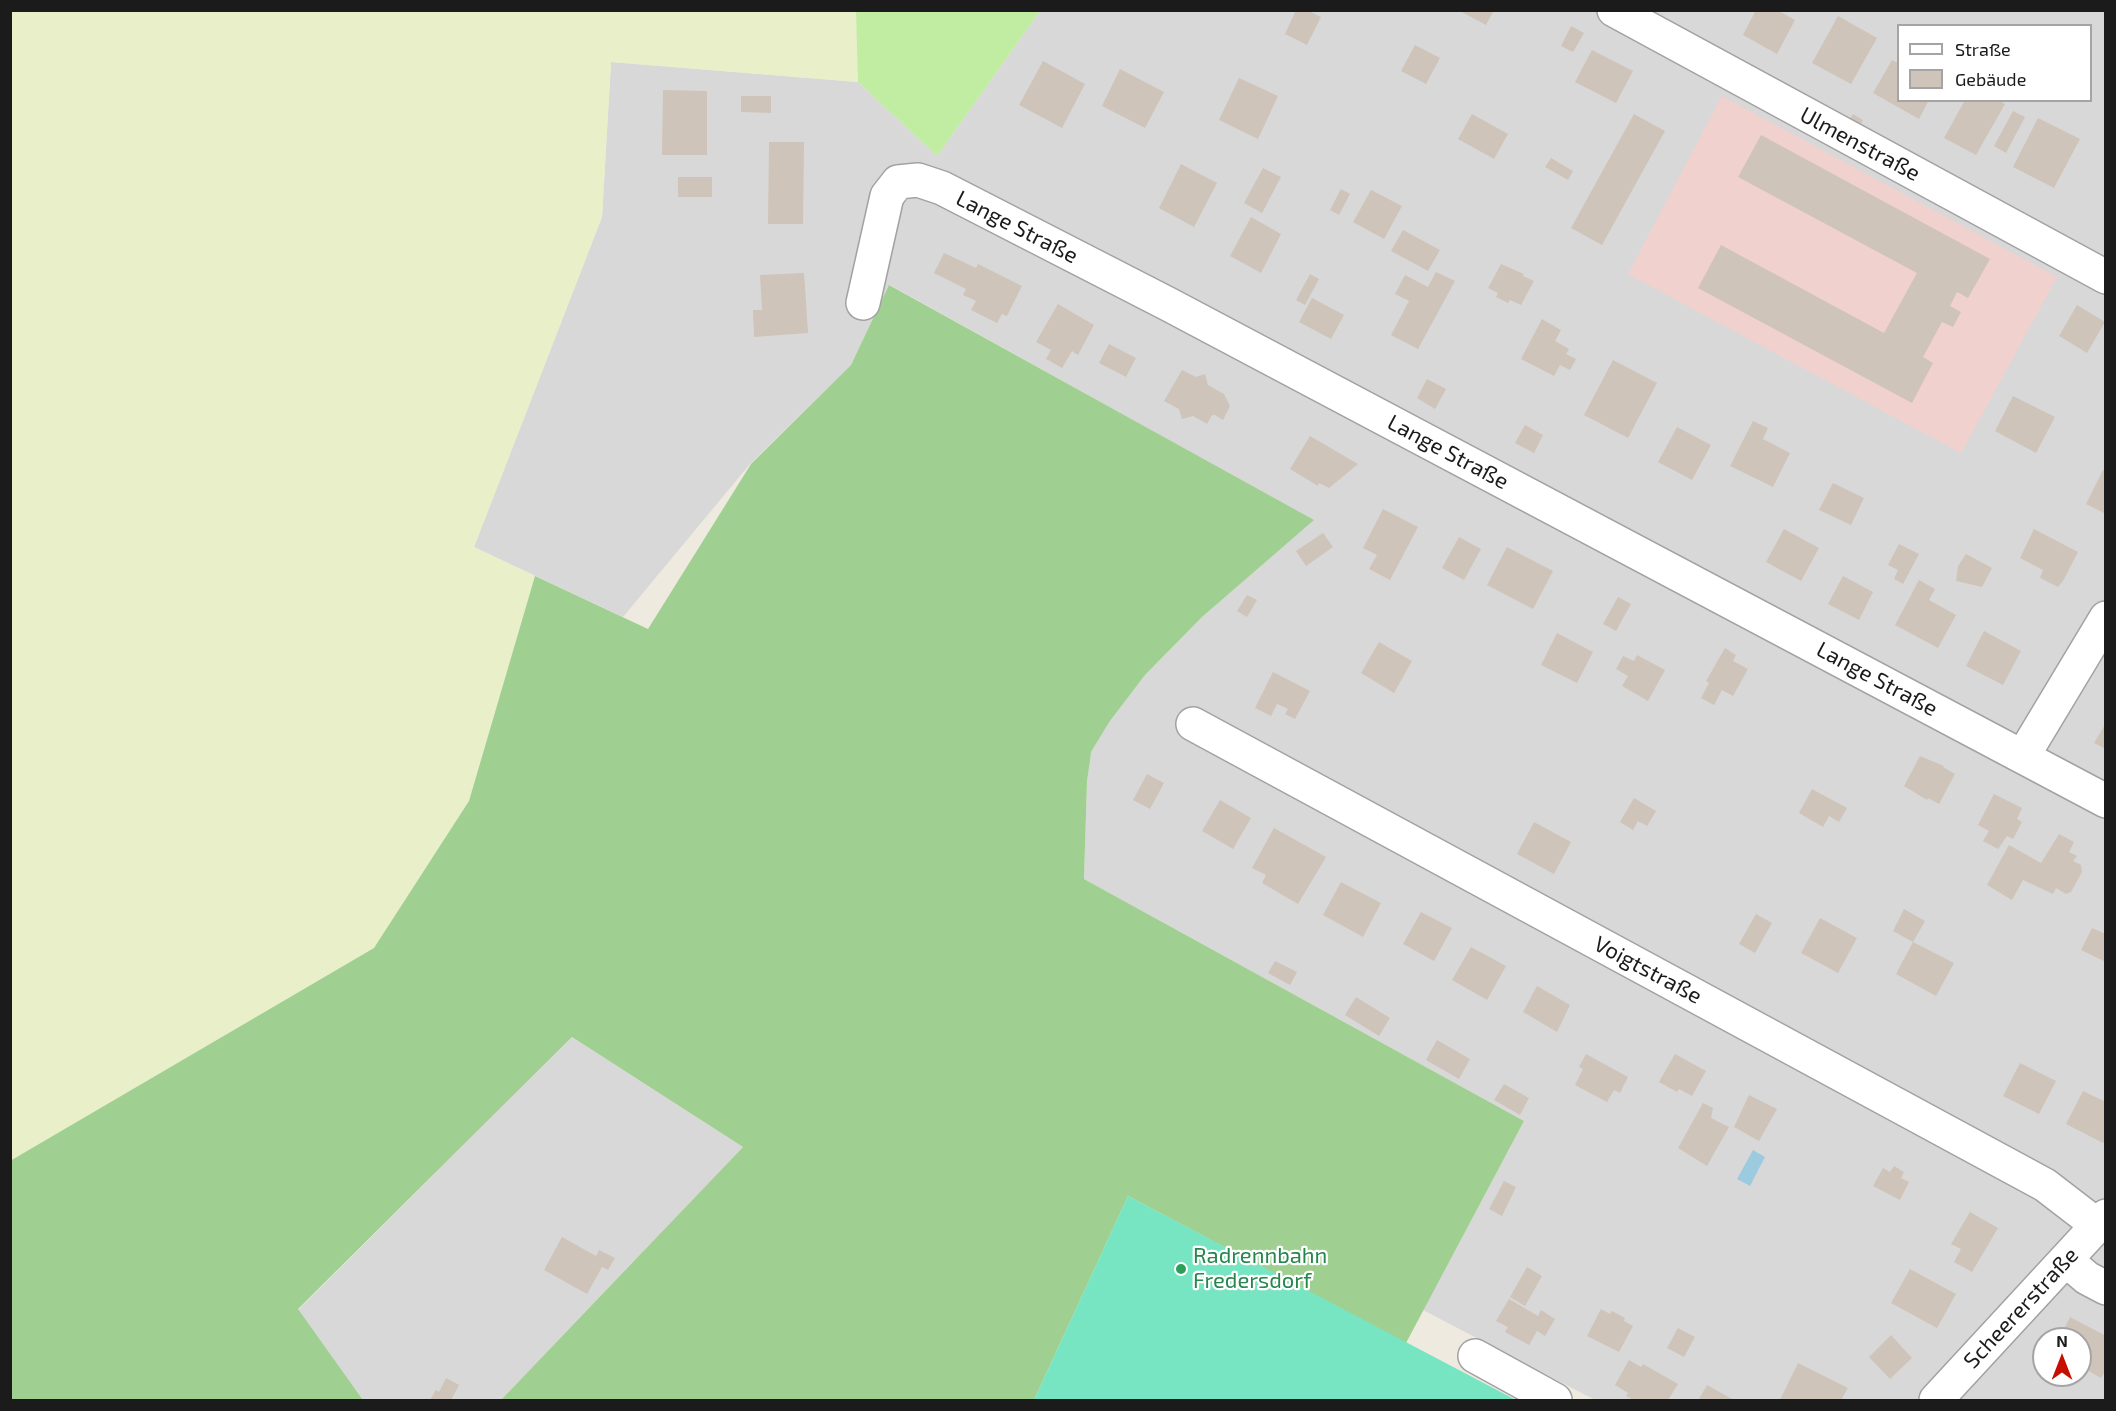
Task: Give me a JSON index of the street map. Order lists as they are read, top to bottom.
{
  "streets": {
    "street": [
      "Ulmenstraße",
      "Lange Straße",
      "Voigtstraße",
      "Scheererstraße"
    ]
  },
  "crossings": [
    ["Voigtstraße", "Scheererstraße"]
  ],
  "places": ["Radrennbahn Fredersdorf"],
  "legend": ["Straße", "Gebäude"],
  "north": "top"
}
